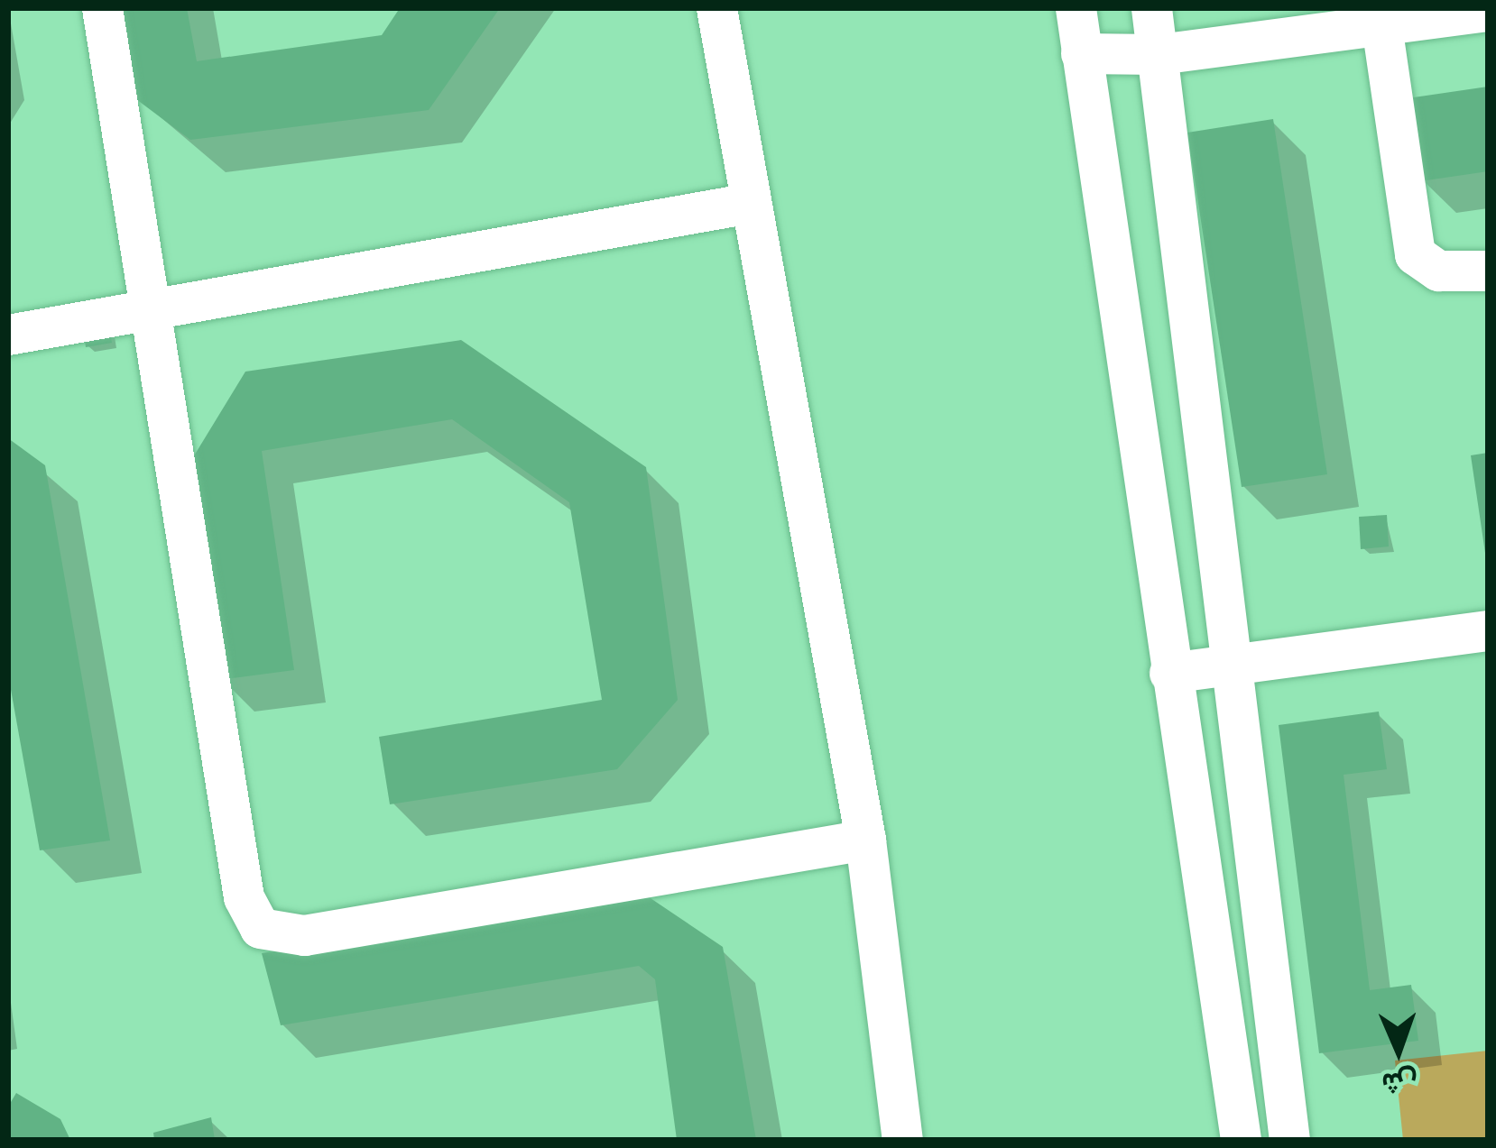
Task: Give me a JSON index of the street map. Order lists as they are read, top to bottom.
{
  "north": "bottom"
}
